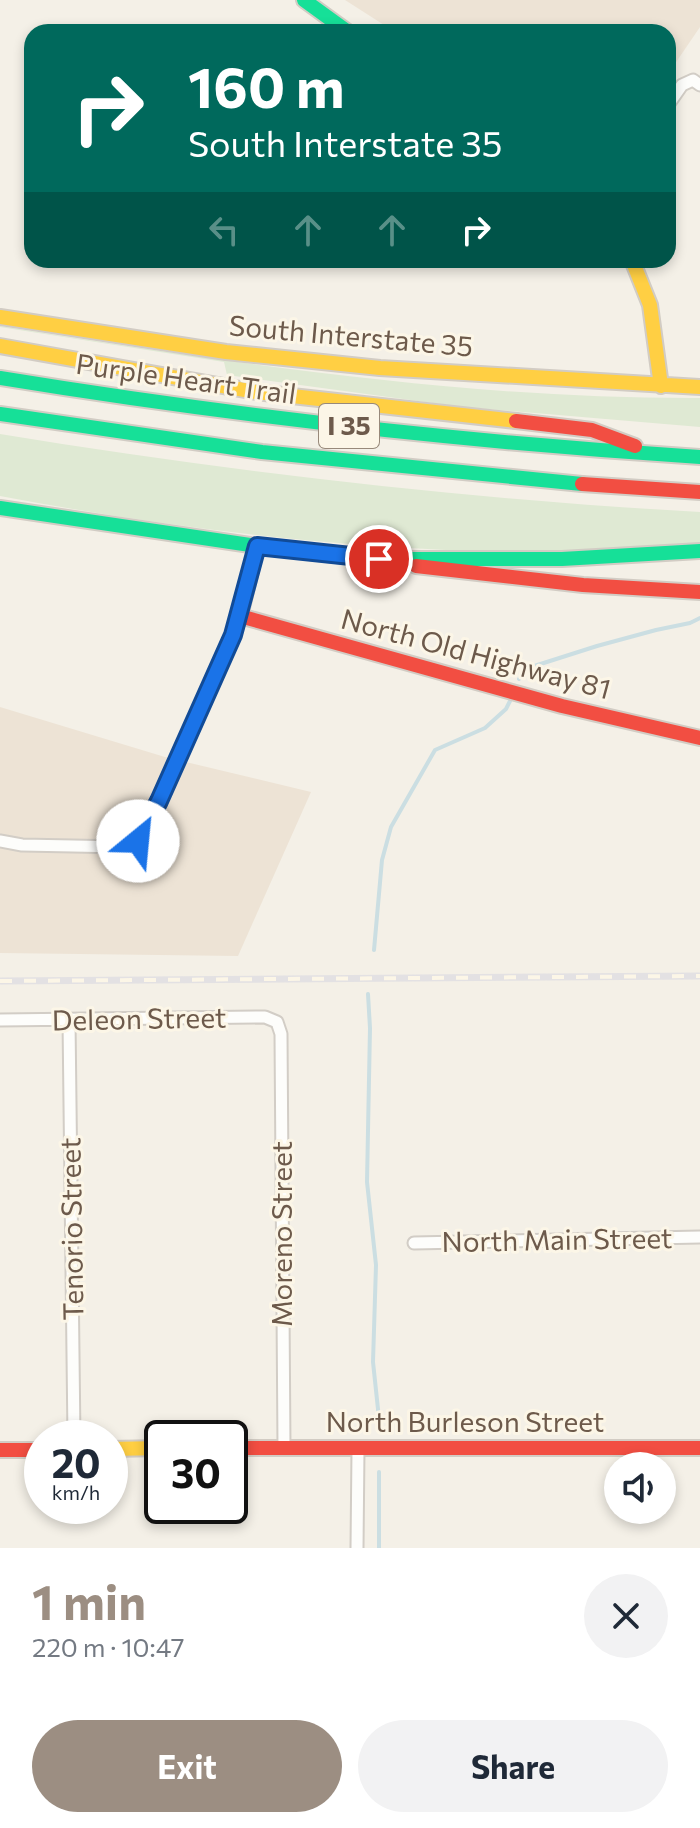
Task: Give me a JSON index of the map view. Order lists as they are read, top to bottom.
{
  "streets": {
    "main road": [
      "South Interstate 35",
      "Purple Heart Trail",
      "I 35",
      "North Old Highway 81",
      "North Burleson Street"
    ],
    "street": [
      "Deleon Street",
      "Tenorio Street",
      "Moreno Street",
      "North Main Street"
    ]
  },
  "crossings": [
    ["Deleon Street", "Tenorio Street"],
    ["Deleon Street", "Moreno Street"],
    ["Moreno Street", "North Burleson Street"]
  ],
  "page": {
    "turn": ["160 m", "South Interstate 35"],
    "speed": "20 km/h",
    "limit": "30",
    "heading": ["1 min", "220 m · 10:47"],
    "buttons": ["Exit", "Share"]
  }
}
